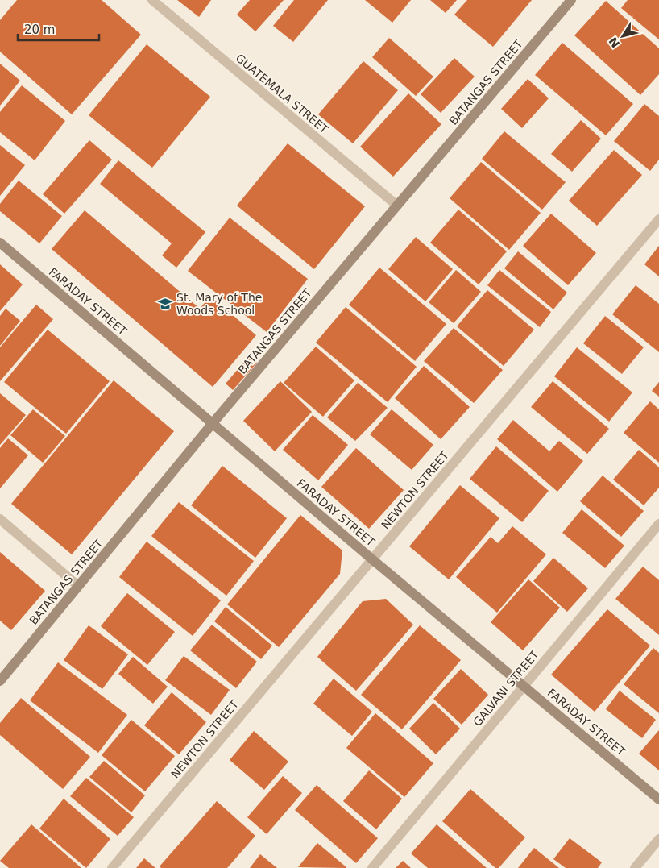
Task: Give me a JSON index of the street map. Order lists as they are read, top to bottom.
{
  "streets": {
    "street": [
      "BATANGAS STREET",
      "GUATEMALA STREET",
      "FARADAY STREET",
      "NEWTON STREET",
      "GALVANI STREET"
    ]
  },
  "crossings": [
    ["BATANGAS STREET", "GUATEMALA STREET"],
    ["BATANGAS STREET", "FARADAY STREET"],
    ["FARADAY STREET", "NEWTON STREET"],
    ["FARADAY STREET", "GALVANI STREET"]
  ],
  "places": {
    "school or university": ["St. Mary of The Woods School"]
  },
  "scale_bar": "20 m",
  "north": "bottom left"
}
